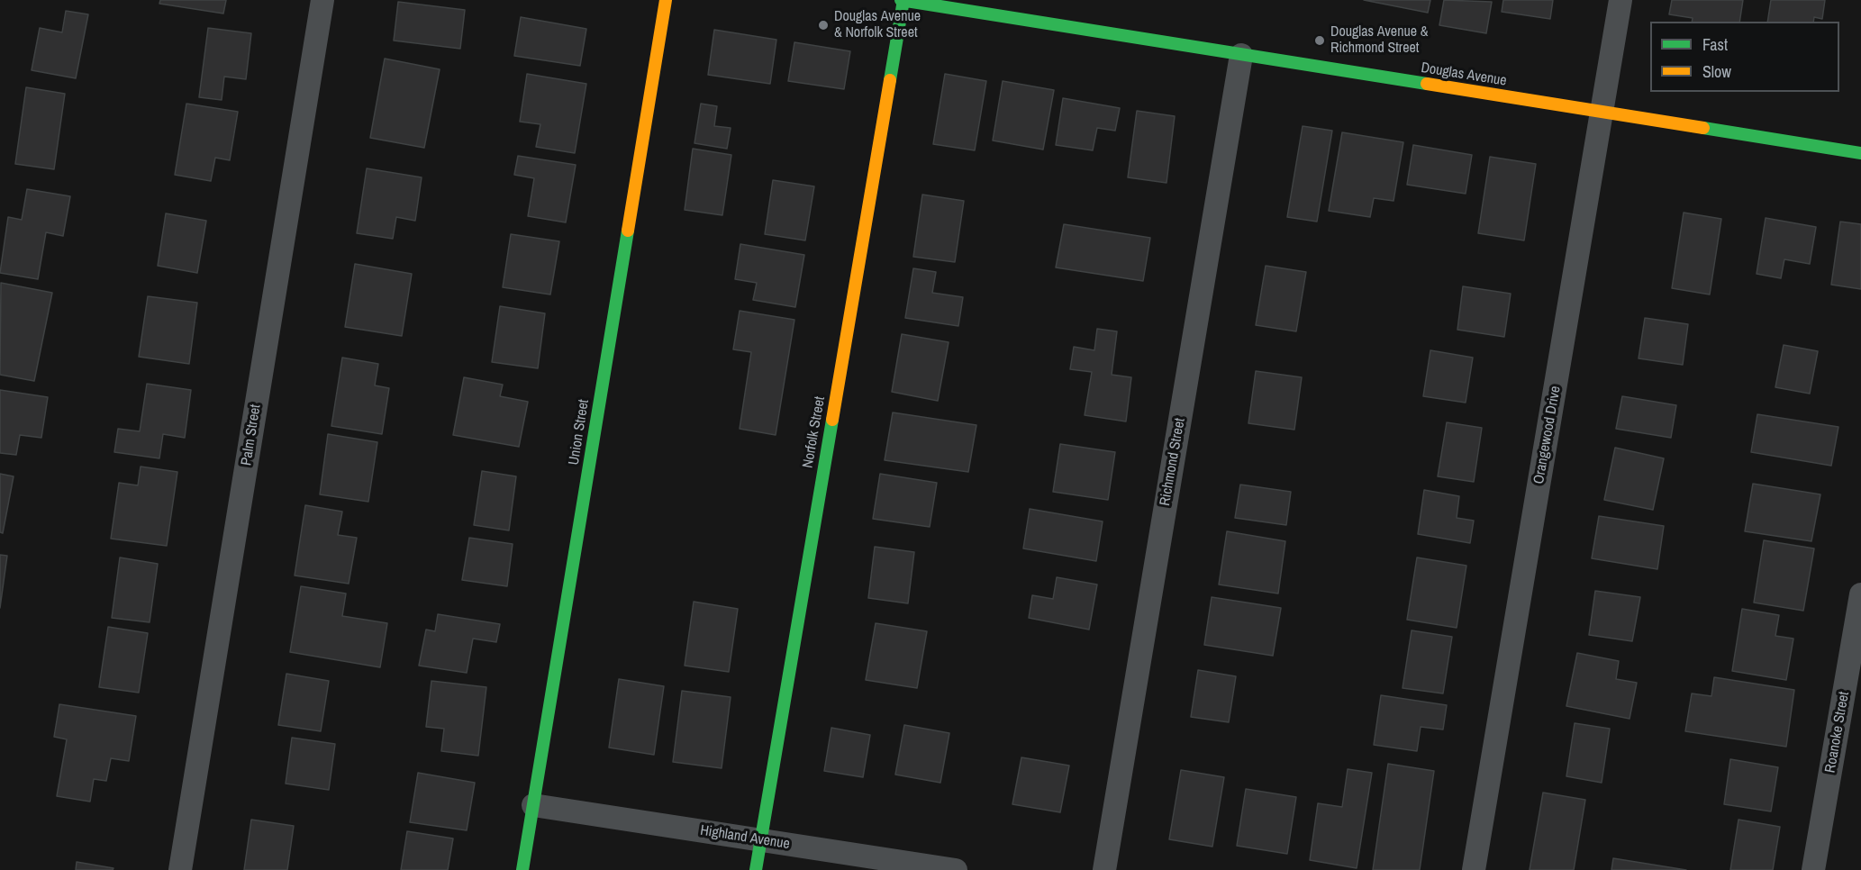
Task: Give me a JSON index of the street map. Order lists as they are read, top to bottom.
{
  "streets": {
    "street": [
      "Douglas Avenue",
      "Union Street",
      "Norfolk Street",
      "Palm Street",
      "Orangewood Drive",
      "Richmond Street",
      "Roanoke Street",
      "Highland Avenue"
    ]
  },
  "crossings": [
    ["Douglas Avenue", "Norfolk Street"],
    ["Douglas Avenue", "Orangewood Drive"],
    ["Douglas Avenue", "Richmond Street"],
    ["Union Street", "Highland Avenue"],
    ["Norfolk Street", "Highland Avenue"]
  ],
  "places": ["Douglas Avenue & Norfolk Street", "Douglas Avenue & Richmond Street"],
  "legend": ["Fast", "Slow"]
}
